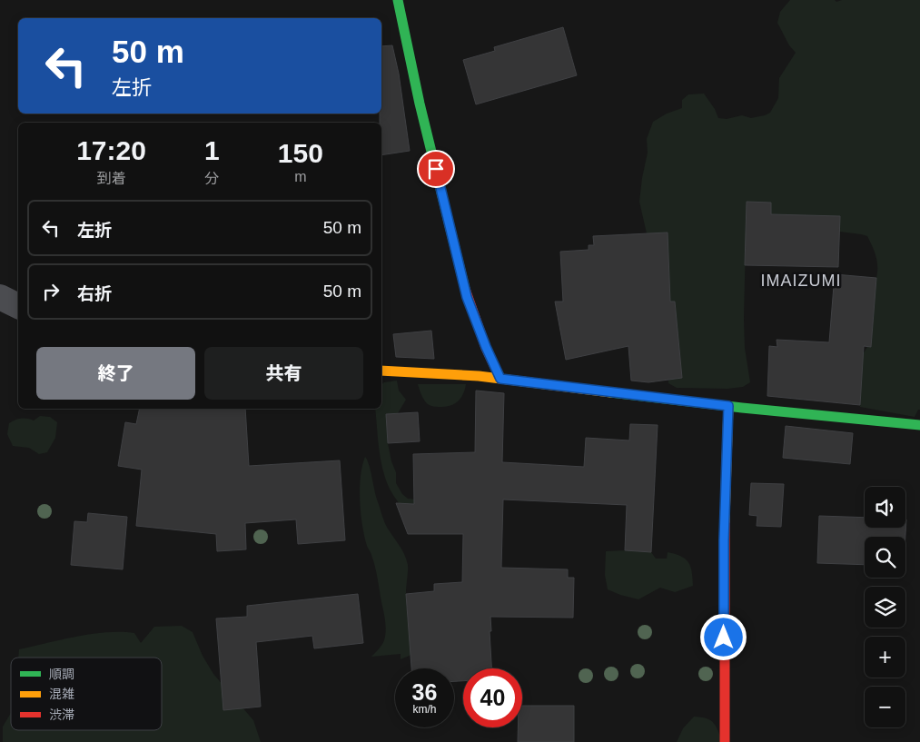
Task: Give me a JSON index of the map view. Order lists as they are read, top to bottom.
{
  "districts": ["IMAIZUMI"],
  "legend": ["順調", "混雑", "渋滞"],
  "page": {
    "turn": ["50 m", "左折"],
    "eta": [
      "17:20",
      "到着",
      "1",
      "分",
      "150",
      "m"
    ],
    "list": [
      {
        "name": "左折",
        "value": "50 m"
      },
      {
        "name": "右折",
        "value": "50 m"
      }
    ],
    "buttons": ["終了", "共有"],
    "map_buttons": ["+", "−"],
    "speed": "36 km/h",
    "limit": "40"
  }
}
